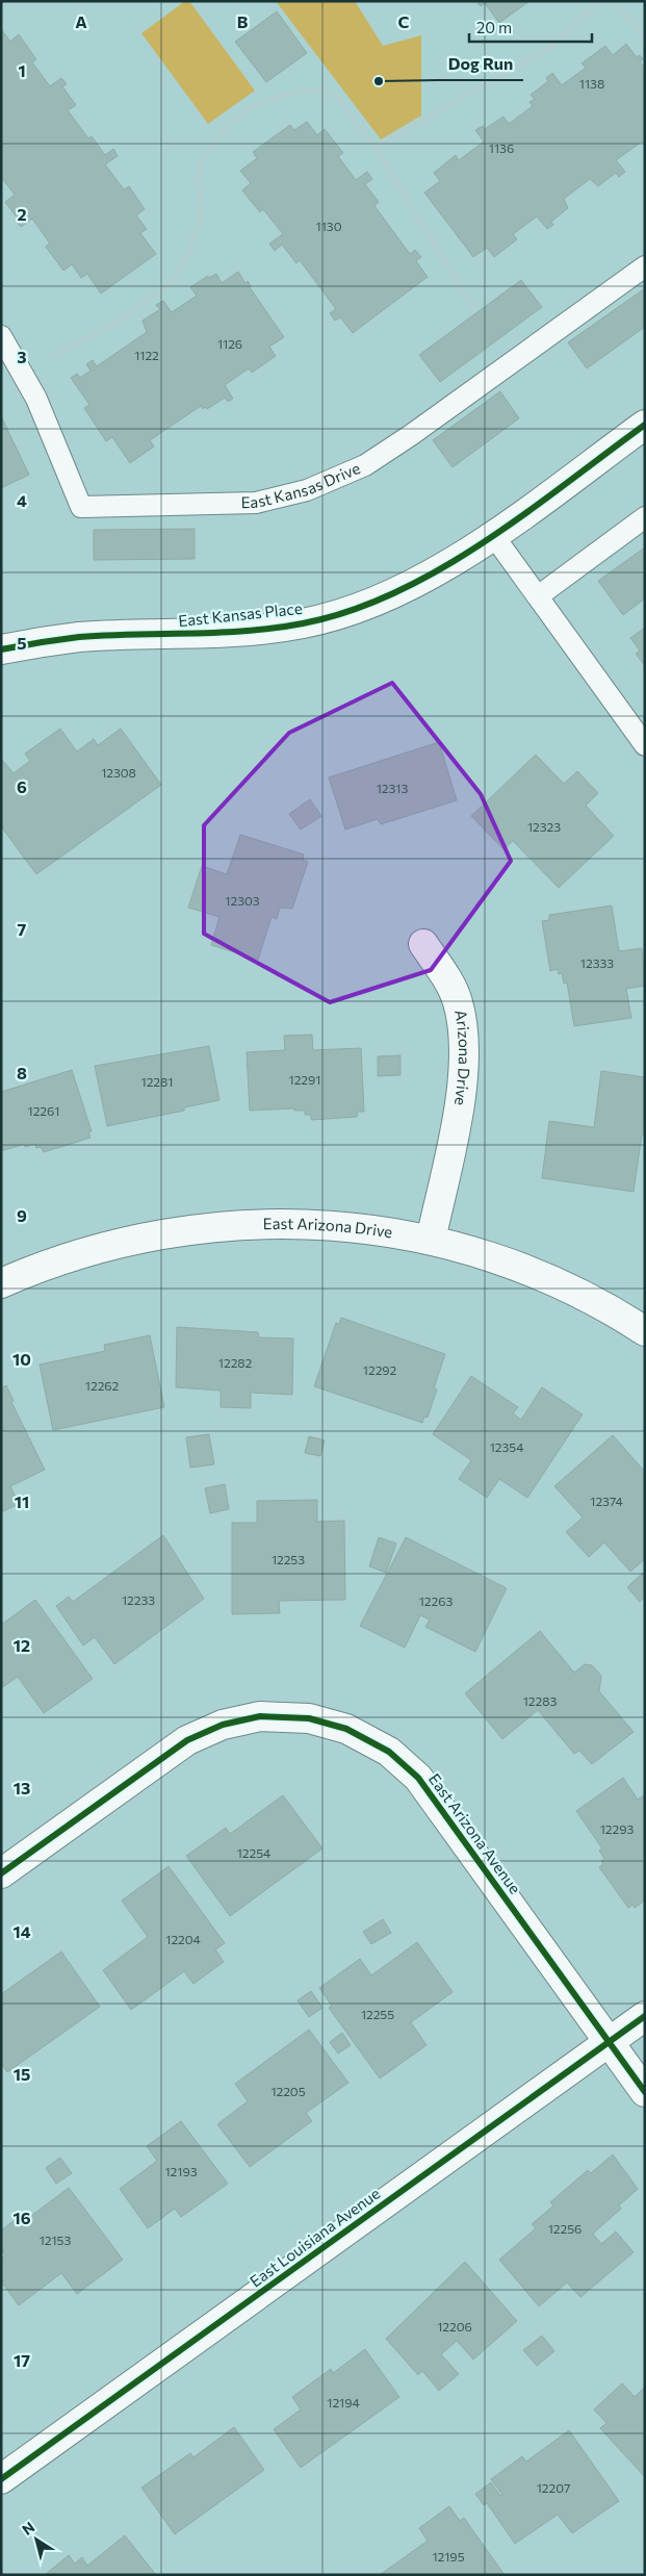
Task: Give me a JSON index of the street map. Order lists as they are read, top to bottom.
{
  "streets": {
    "street": [
      "East Kansas Place",
      "Arizona Drive",
      "East Arizona Drive",
      "East Arizona Avenue",
      "East Louisiana Avenue"
    ],
    "lane": ["East Kansas Drive"]
  },
  "crossings": [
    ["Arizona Drive", "East Arizona Drive"],
    ["East Arizona Avenue", "East Louisiana Avenue"]
  ],
  "places": ["Dog Run"],
  "house_numbers": [
    "1138",
    "1136",
    "1130",
    "1126",
    "1122",
    "12308",
    "12313",
    "12323",
    "12303",
    "12333",
    "12291",
    "12281",
    "12261",
    "12282",
    "12292",
    "12262",
    "12354",
    "12374",
    "12253",
    "12233",
    "12263",
    "12283",
    "12293",
    "12254",
    "12204",
    "12255",
    "12205",
    "12193",
    "12256",
    "12153",
    "12206",
    "12194",
    "12207",
    "12195"
  ],
  "scale_bar": "20 m",
  "north": "top left",
  "grid": {
    "columns": ["A", "B", "C"],
    "rows": [
      "1",
      "2",
      "3",
      "4",
      "5",
      "6",
      "7",
      "8",
      "9",
      "10",
      "11",
      "12",
      "13",
      "14",
      "15",
      "16",
      "17"
    ]
  }
}
